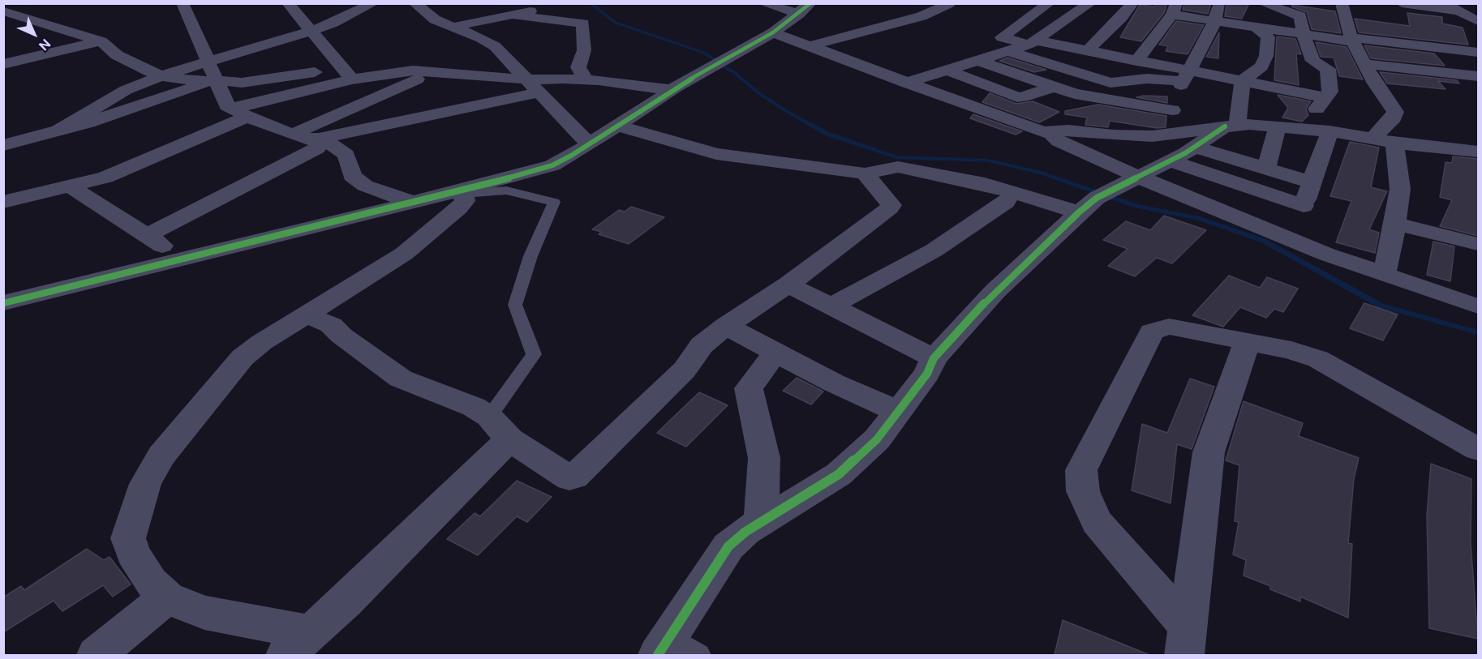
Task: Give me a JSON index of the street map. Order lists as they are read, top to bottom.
{
  "north": "bottom right"
}
